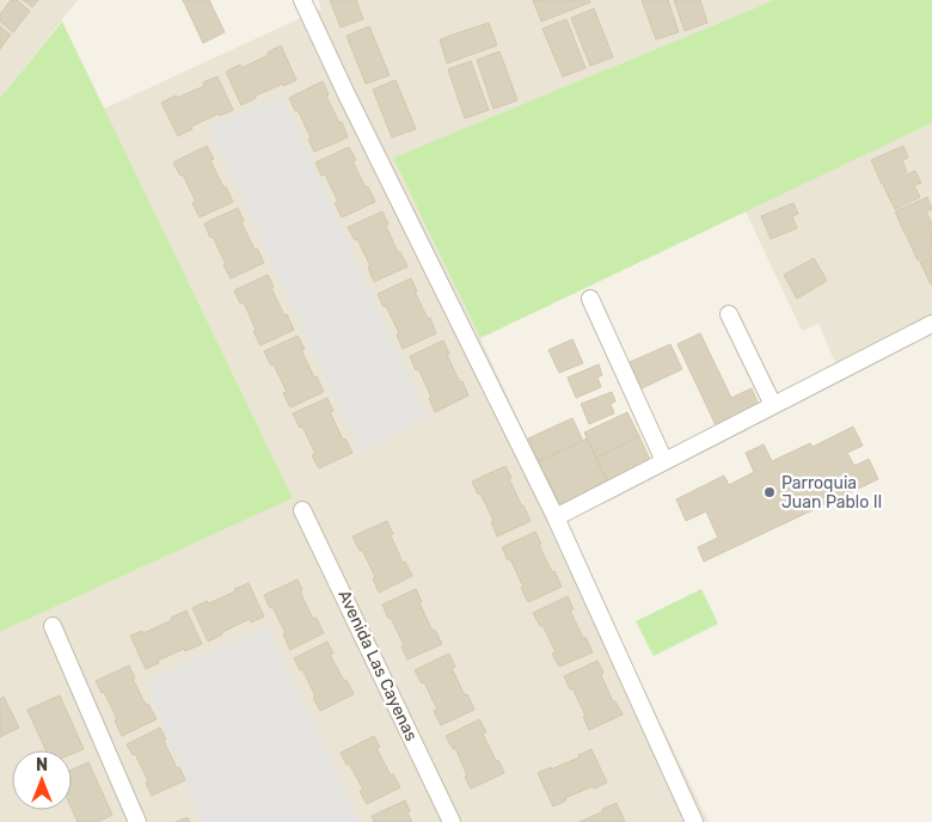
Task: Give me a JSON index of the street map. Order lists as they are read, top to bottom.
{
  "streets": {
    "street": ["Avenida Las Cayenas"]
  },
  "places": ["Parroquia Juan Pablo II"],
  "north": "top"
}
